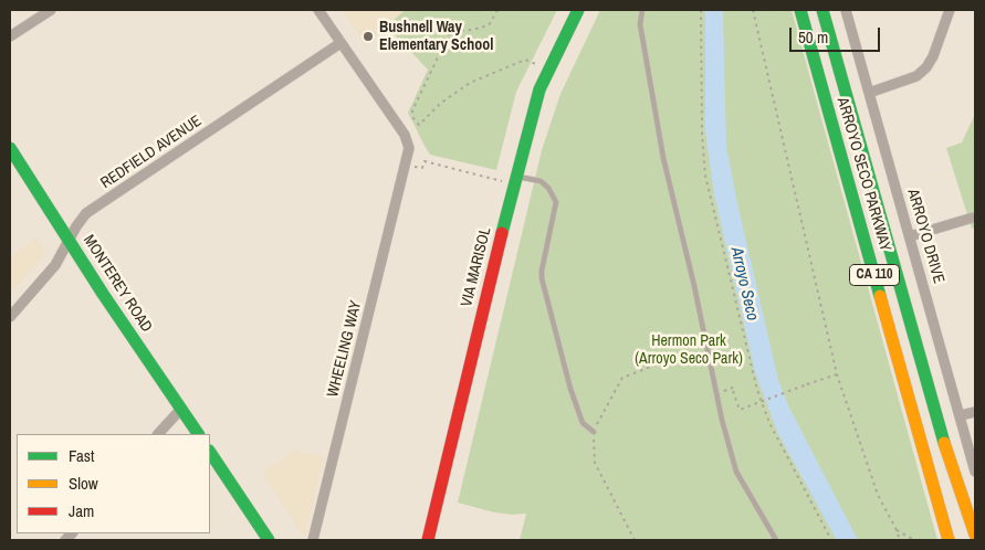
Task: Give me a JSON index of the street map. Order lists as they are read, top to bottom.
{
  "streets": {
    "main road": [
      "ARROYO SECO PARKWAY",
      "VIA MARISOL",
      "CA 110",
      "MONTEREY ROAD"
    ],
    "street": ["REDFIELD AVENUE", "ARROYO DRIVE", "WHEELING WAY"]
  },
  "crossings": [
    ["REDFIELD AVENUE", "MONTEREY ROAD"],
    ["REDFIELD AVENUE", "WHEELING WAY"]
  ],
  "water": ["Arroyo Seco"],
  "parks": ["Hermon Park (Arroyo Seco Park)"],
  "places": ["Bushnell Way Elementary School"],
  "legend": ["Fast", "Slow", "Jam"],
  "scale_bar": "50 m"
}
